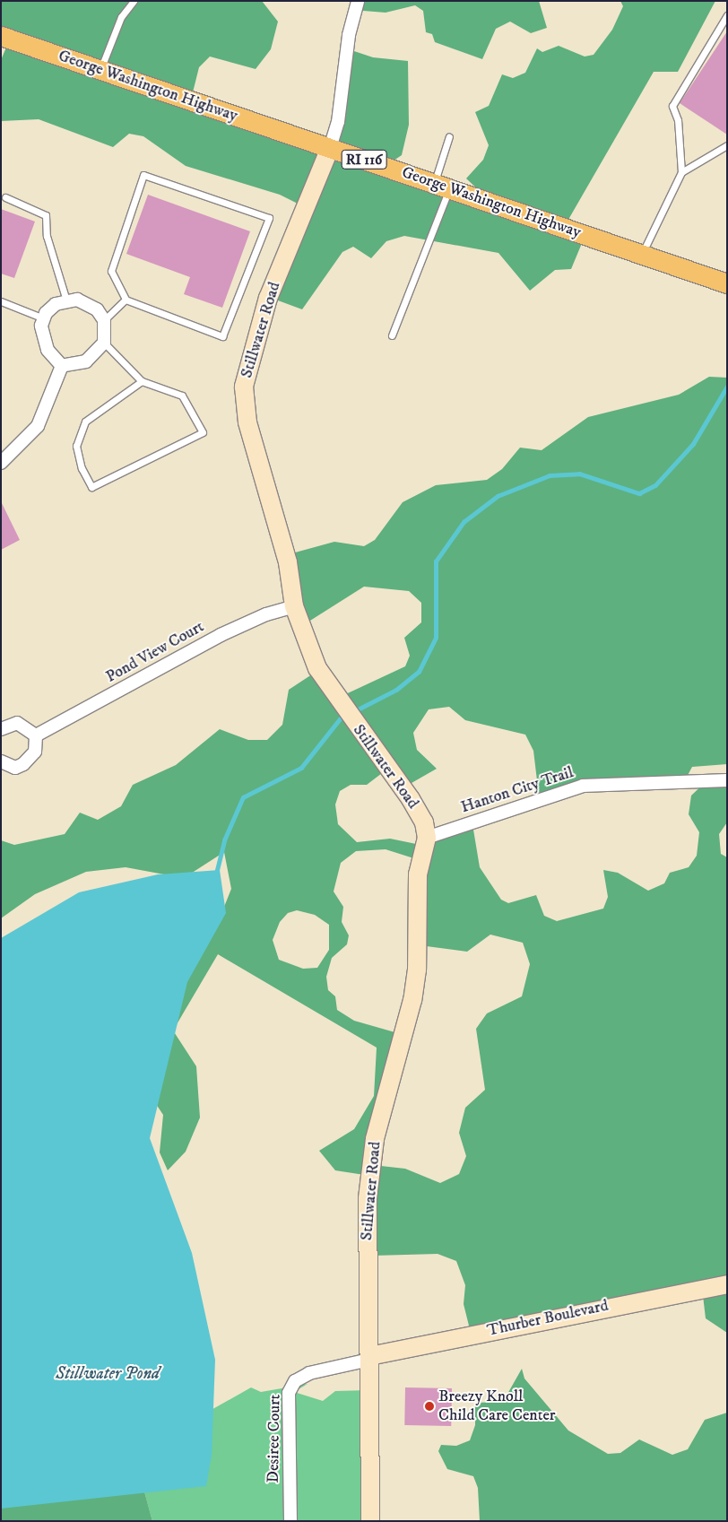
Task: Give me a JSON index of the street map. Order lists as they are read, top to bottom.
{
  "streets": {
    "main road": ["George Washington Highway", "RI 116"],
    "street": [
      "Stillwater Road",
      "Pond View Court",
      "Hanton City Trail",
      "Thurber Boulevard",
      "Desiree Court"
    ]
  },
  "crossings": [
    ["George Washington Highway", "Stillwater Road"],
    ["Stillwater Road", "Pond View Court"],
    ["Stillwater Road", "Hanton City Trail"],
    ["Stillwater Road", "Thurber Boulevard"],
    ["Stillwater Road", "Desiree Court"],
    ["Thurber Boulevard", "Desiree Court"]
  ],
  "water": ["Stillwater Pond"],
  "places": ["Breezy Knoll Child Care Center"]
}
